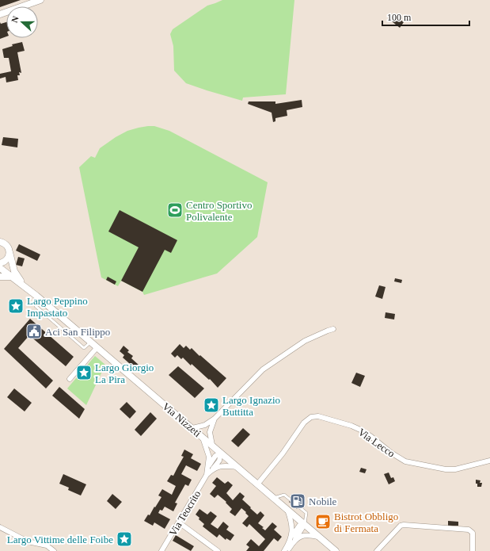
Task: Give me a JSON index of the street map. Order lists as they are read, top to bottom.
{
  "streets": {
    "street": ["Via Nizzeti", "Via Lecco", "Via Teocrito"]
  },
  "crossings": [
    ["Via Nizzeti", "Via Lecco"]
  ],
  "places": {
    "sports": ["Centro Sportivo Polivalente"],
    "place": [
      "Largo Peppino Impastato",
      "Largo Giorgio La Pira",
      "Largo Ignazio Buttitta",
      "Largo Vittime delle Foibe"
    ],
    "public building": ["Aci San Filippo"],
    "fuel station": ["Nobile"],
    "cafe": ["Bistrot Obbligo di Fermata"]
  },
  "scale_bar": "100 m",
  "north": "left"
}
